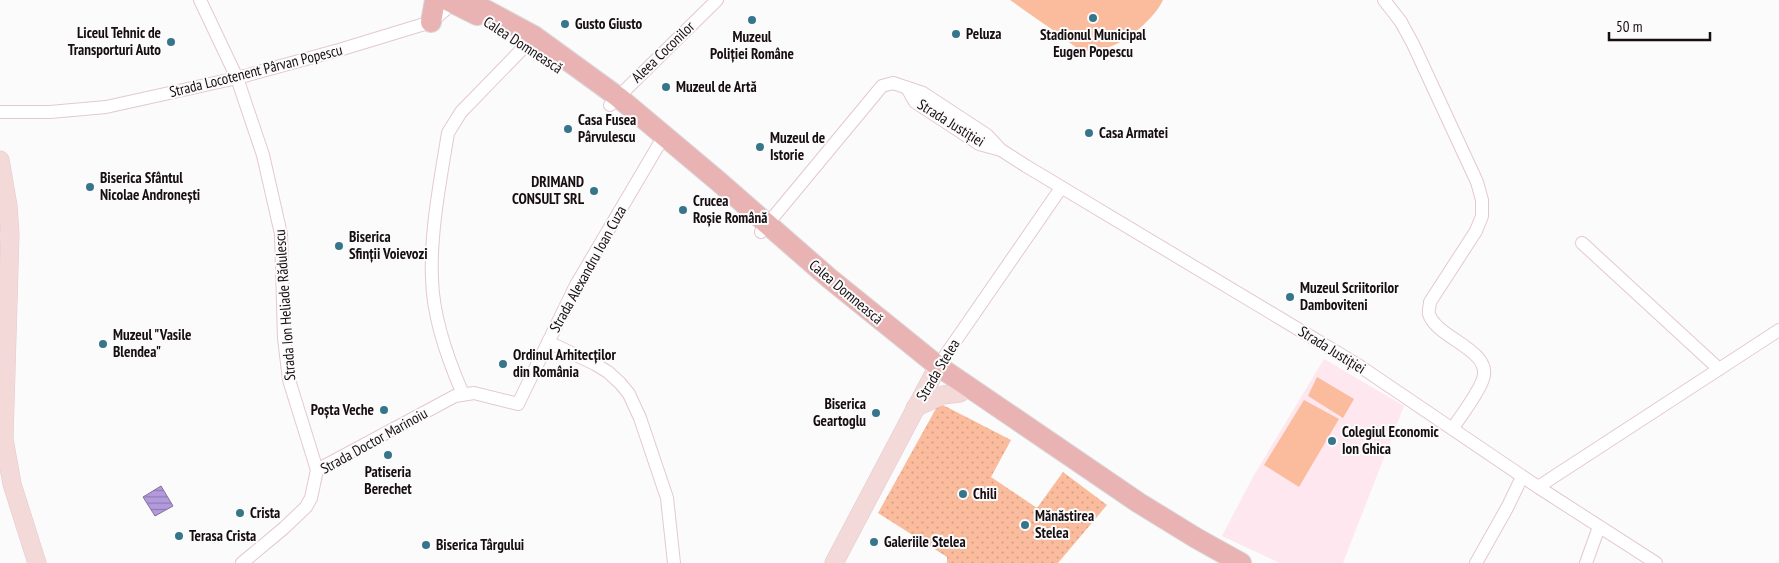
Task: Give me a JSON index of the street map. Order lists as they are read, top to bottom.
{
  "streets": {
    "main road": ["Calea Domnească"],
    "street": [
      "Aleea Coconilor",
      "Strada Locotenent Pârvan Popescu",
      "Strada Justiției",
      "Strada Alexandru Ioan Cuza",
      "Strada Ion Heliade Rădulescu",
      "Strada Stelea",
      "Strada Doctor Marinoiu"
    ]
  },
  "crossings": [
    ["Calea Domnească", "Aleea Coconilor"],
    ["Calea Domnească", "Strada Justiției"],
    ["Calea Domnească", "Strada Alexandru Ioan Cuza"],
    ["Calea Domnească", "Strada Stelea"],
    ["Strada Locotenent Pârvan Popescu", "Strada Ion Heliade Rădulescu"],
    ["Strada Justiției", "Strada Stelea"],
    ["Strada Alexandru Ioan Cuza", "Strada Doctor Marinoiu"],
    ["Strada Ion Heliade Rădulescu", "Strada Doctor Marinoiu"]
  ],
  "places": [
    "Stadionul Municipal Eugen Popescu",
    "Muzeul Poliției Române",
    "Gusto Giusto",
    "Peluza",
    "Liceul Tehnic de Transporturi Auto",
    "Muzeul de Artă",
    "Casa Fusea Pârvulescu",
    "Casa Armatei",
    "Muzeul de Istorie",
    "Biserica Sfântul Nicolae Andronești",
    "DRIMAND CONSULT SRL",
    "Crucea Roșie Română",
    "Biserica Sfinții Voievozi",
    "Muzeul Scriitorilor Damboviteni",
    "Muzeul \"Vasile Blendea\"",
    "Ordinul Arhitecților din România",
    "Poșta Veche",
    "Biserica Geartoglu",
    "Colegiul Economic Ion Ghica",
    "Patiseria Berechet",
    "Chili",
    "Crista",
    "Mănăstirea Stelea",
    "Terasa Crista",
    "Galeriile Stelea",
    "Biserica Târgului"
  ],
  "scale_bar": "50 m"
}
